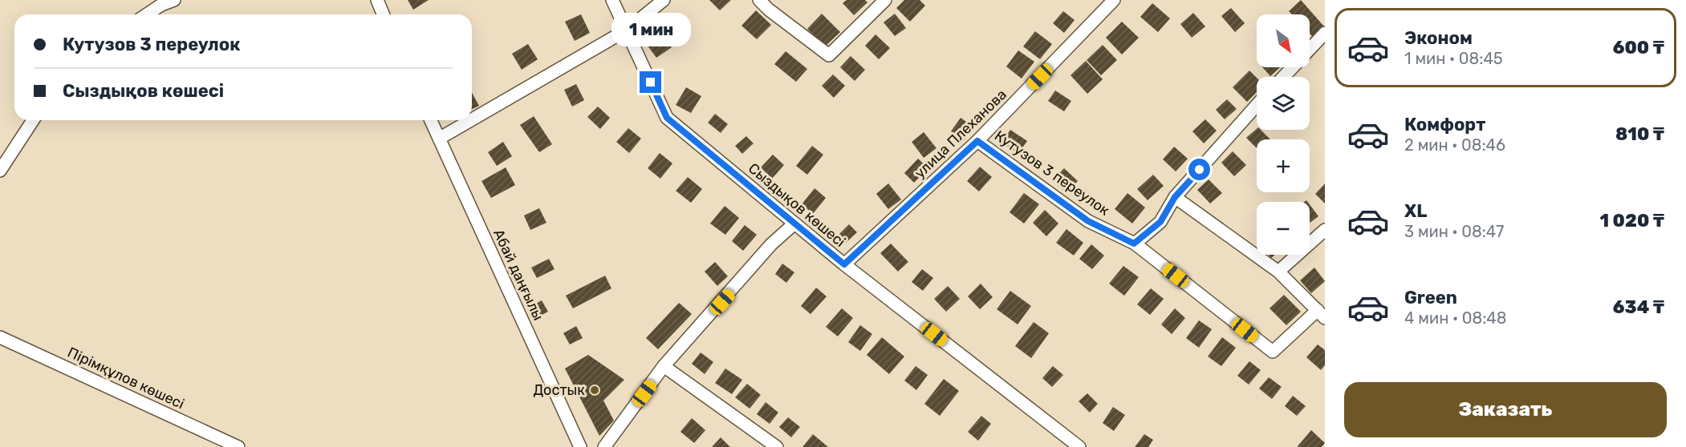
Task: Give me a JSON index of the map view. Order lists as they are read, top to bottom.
{
  "streets": {
    "street": [
      "улица Плеханова",
      "Кутузов 3 переулок",
      "Сыздықов көшесі",
      "Абай даңғылы",
      "Пірімқұлов көшесі"
    ]
  },
  "crossings": [
    ["улица Плеханова", "Кутузов 3 переулок"],
    ["улица Плеханова", "Сыздықов көшесі"]
  ],
  "places": ["Достык"],
  "north": "bottom right",
  "page": {
    "list": [
      {
        "name": "Эконом",
        "note": "1 мин · 08:45",
        "value": "600 ₸"
      },
      {
        "name": "Комфорт",
        "note": "2 мин · 08:46",
        "value": "810 ₸"
      },
      {
        "name": "XL",
        "note": "3 мин · 08:47",
        "value": "1 020 ₸"
      },
      {
        "name": "Green",
        "note": "4 мин · 08:48",
        "value": "634 ₸"
      }
    ],
    "bubble": "1 мин",
    "map_buttons": ["+", "−"],
    "banner": ["Кутузов 3 переулок", "Сыздықов көшесі"],
    "buttons": "Заказать"
  }
}
